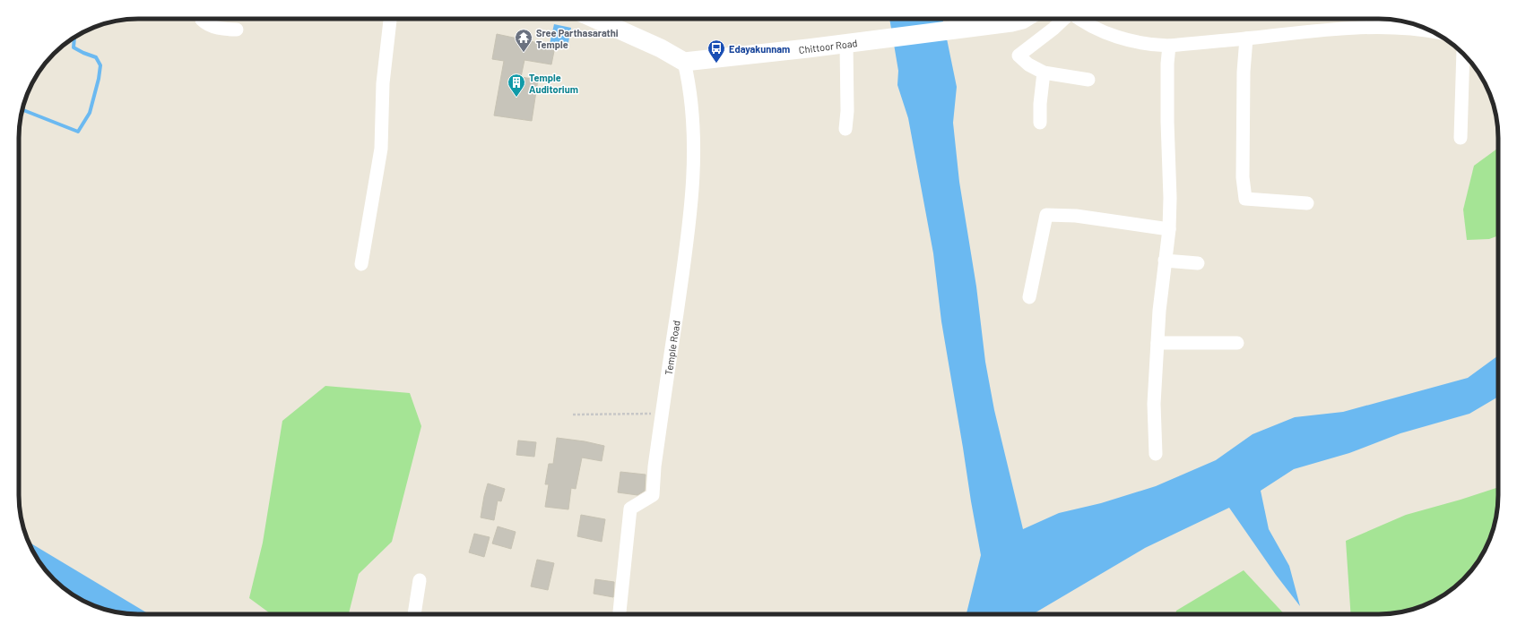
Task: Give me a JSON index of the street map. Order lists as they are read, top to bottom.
{
  "streets": {
    "main road": ["Chittoor Road"],
    "street": ["Temple Road"]
  },
  "crossings": [
    ["Chittoor Road", "Temple Road"]
  ],
  "places": {
    "temple": ["Sree Parthasarathi Temple"],
    "bus stop": ["Edayakunnam"],
    "building": ["Temple Auditorium"]
  }
}
